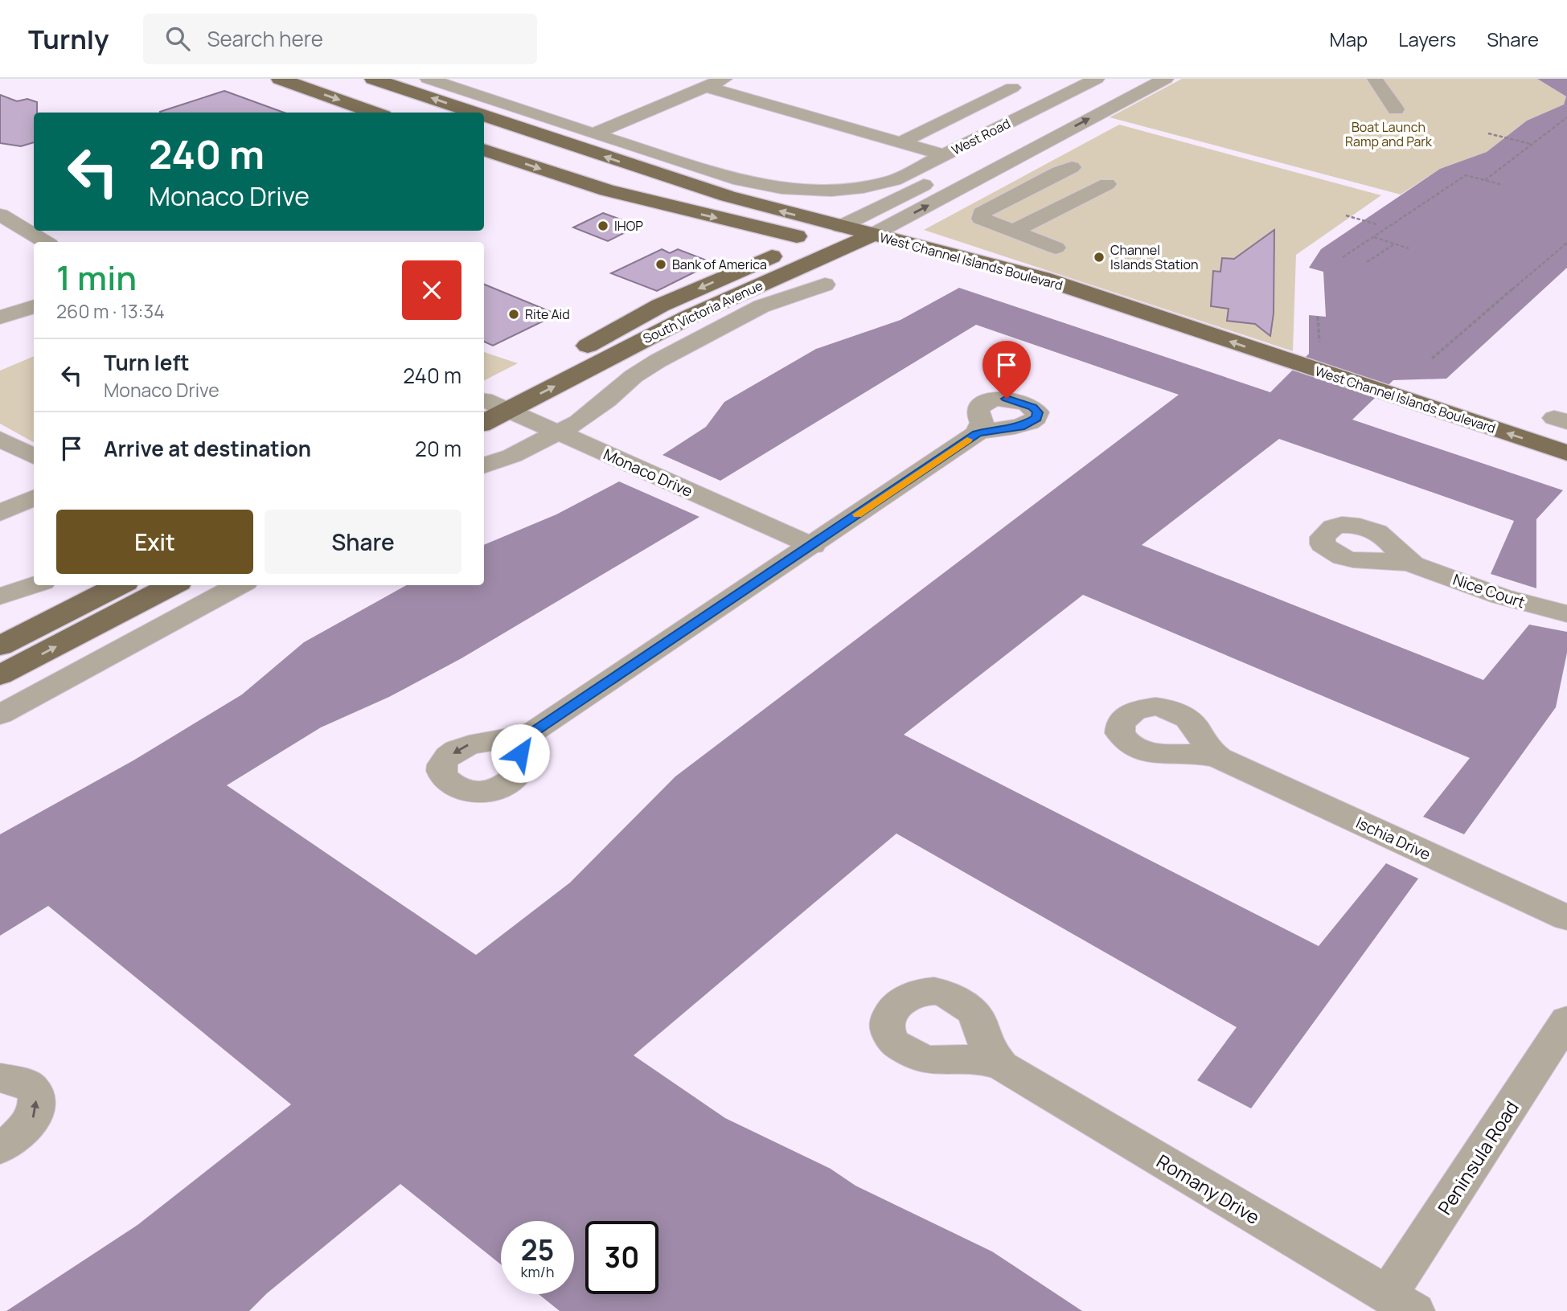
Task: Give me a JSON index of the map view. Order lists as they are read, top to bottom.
{
  "streets": {
    "main road": ["West Channel Islands Boulevard", "South Victoria Avenue"],
    "street": [
      "West Road",
      "Monaco Drive",
      "Nice Court",
      "Ischia Drive",
      "Peninsula Road",
      "Romany Drive"
    ]
  },
  "crossings": [
    ["West Channel Islands Boulevard", "South Victoria Avenue"],
    ["South Victoria Avenue", "Monaco Drive"],
    ["Peninsula Road", "Romany Drive"]
  ],
  "parks": ["Boat Launch Ramp and Park"],
  "places": [
    "IHOP",
    "Channel Islands Station",
    "Bank of America",
    "Rite Aid"
  ],
  "page": {
    "header": "Turnly",
    "search": "Search here",
    "nav": ["Map", "Layers", "Share"],
    "turn": ["240 m", "Monaco Drive"],
    "heading": ["1 min", "260 m · 13:34"],
    "list": [
      {
        "name": "Turn left",
        "note": "Monaco Drive",
        "value": "240 m"
      },
      {
        "name": "Arrive at destination",
        "value": "20 m"
      }
    ],
    "buttons": ["Exit", "Share"],
    "speed": "25 km/h",
    "limit": "30"
  }
}
